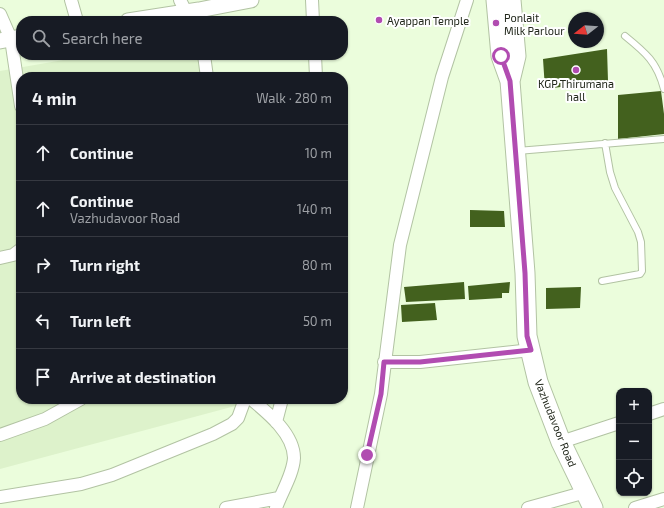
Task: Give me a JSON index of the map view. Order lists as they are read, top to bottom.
{
  "streets": {
    "main road": ["Vazhudavoor Road"]
  },
  "places": ["Ayappan Temple", "Ponlait Milk Parlour", "KGP Thirumana hall"],
  "north": "left",
  "page": {
    "search": "Search here",
    "heading": ["4 min", "Walk · 280 m"],
    "list": [
      ["Continue", "10 m"],
      ["Continue", "Vazhudavoor Road", "140 m"],
      ["Turn right", "80 m"],
      ["Turn left", "50 m"],
      "Arrive at destination"
    ],
    "map_buttons": ["+", "−"]
  }
}
